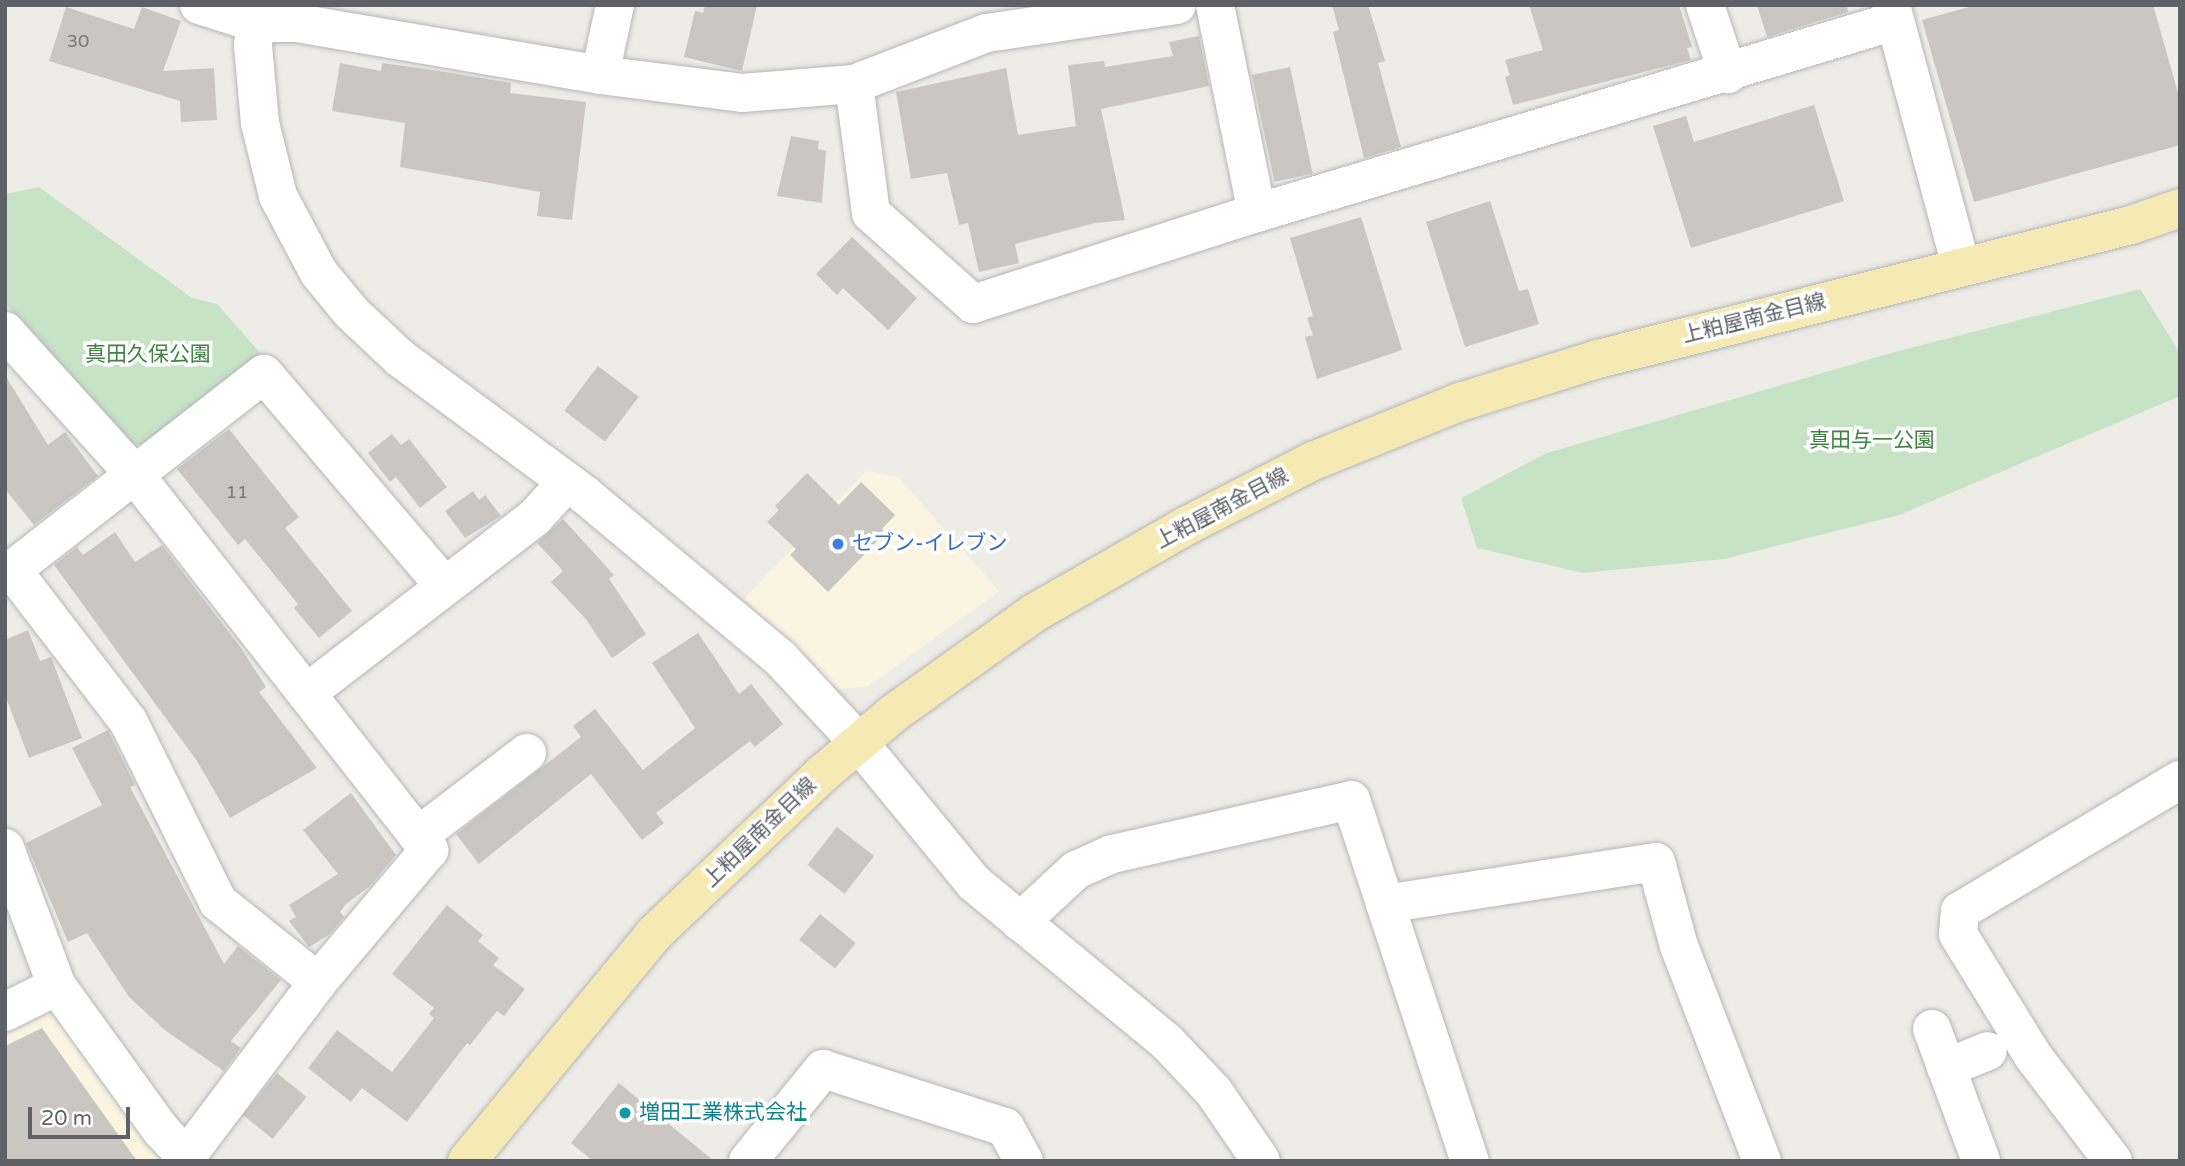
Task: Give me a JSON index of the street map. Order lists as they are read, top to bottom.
{
  "streets": {
    "main road": ["上粕屋南金目線"]
  },
  "parks": ["真田久保公園", "真田与一公園"],
  "places": ["セブン-イレブン", "増田工業株式会社"],
  "house_numbers": ["30", "11"],
  "scale_bar": "20 m"
}
